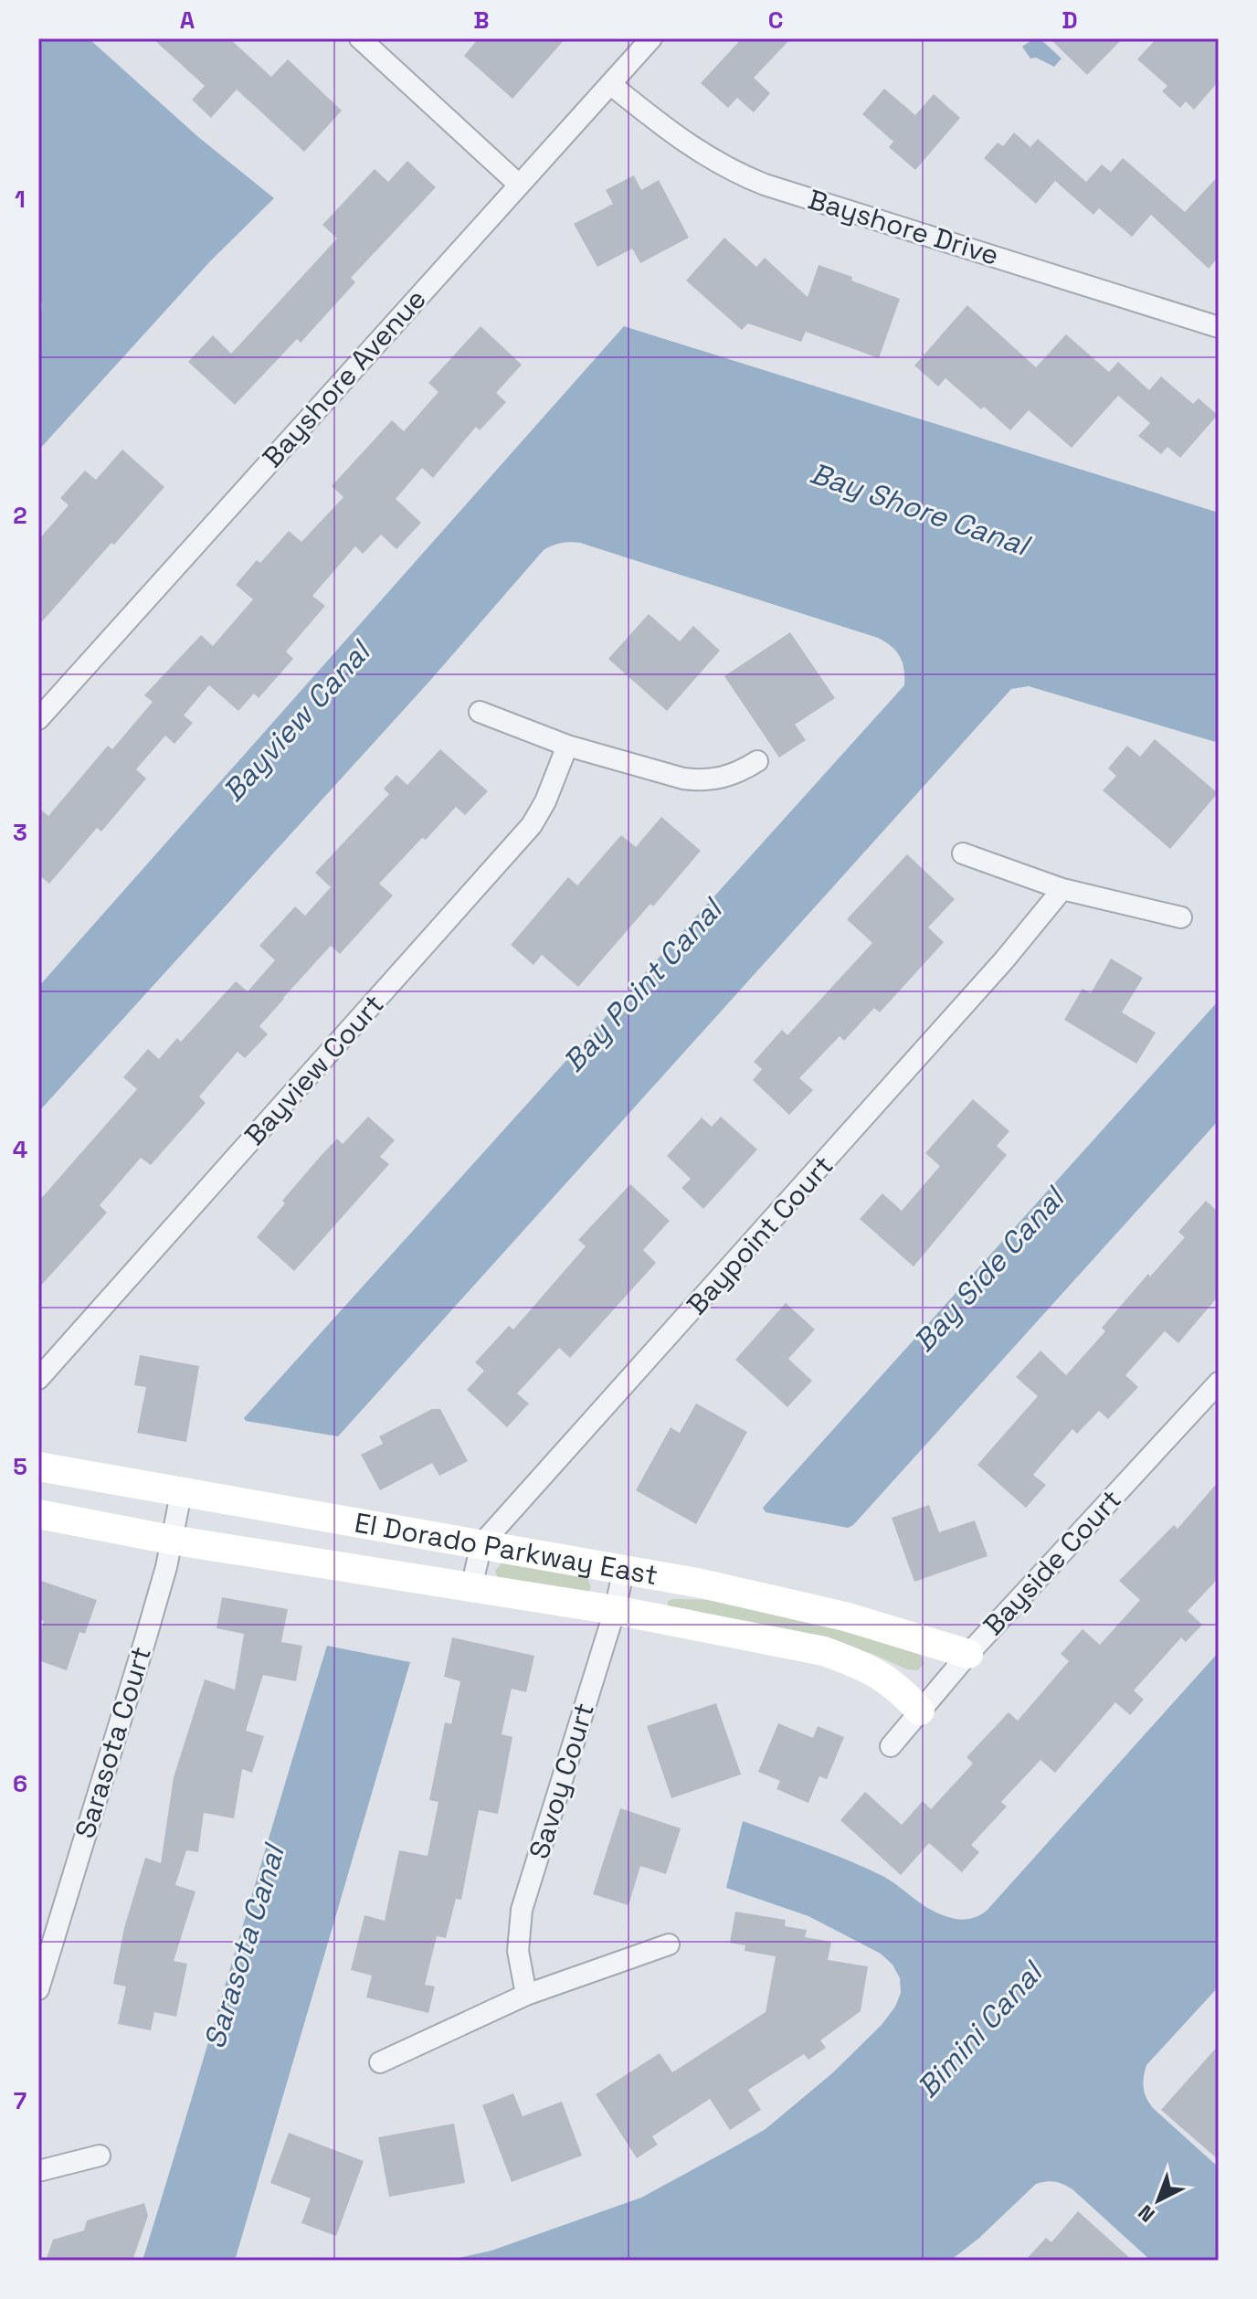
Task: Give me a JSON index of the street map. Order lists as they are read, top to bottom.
{
  "streets": {
    "street": [
      "Bayshore Drive",
      "Bayshore Avenue",
      "Bayview Court",
      "Baypoint Court",
      "El Dorado Parkway East",
      "Bayside Court",
      "Sarasota Court",
      "Savoy Court"
    ]
  },
  "crossings": [
    ["Bayshore Drive", "Bayshore Avenue"],
    ["Baypoint Court", "El Dorado Parkway East"],
    ["El Dorado Parkway East", "Bayside Court"],
    ["El Dorado Parkway East", "Sarasota Court"],
    ["El Dorado Parkway East", "Savoy Court"]
  ],
  "water": [
    "Bay Shore Canal",
    "Bayview Canal",
    "Bay Point Canal",
    "Bay Side Canal",
    "Sarasota Canal",
    "Bimini Canal"
  ],
  "north": "bottom left",
  "grid": {
    "columns": [
      "A",
      "B",
      "C",
      "D"
    ],
    "rows": [
      "1",
      "2",
      "3",
      "4",
      "5",
      "6",
      "7"
    ]
  }
}
